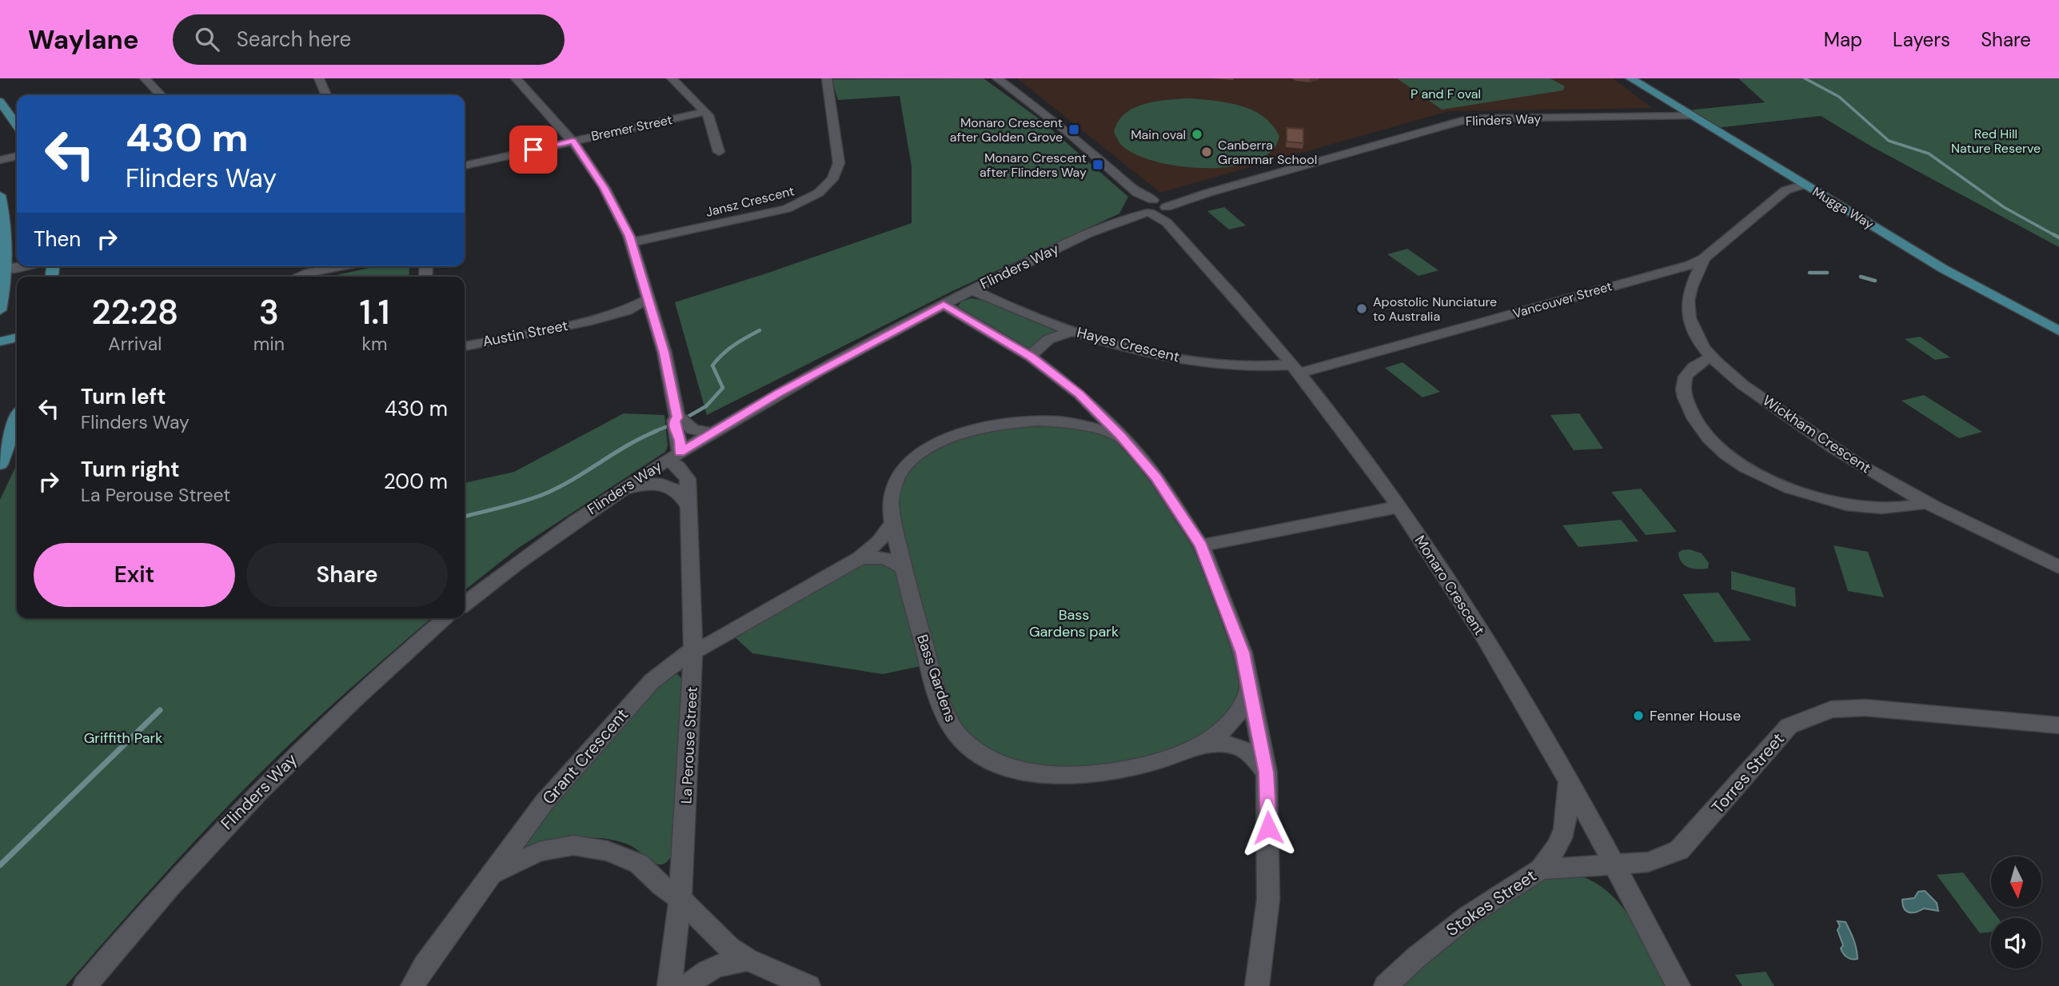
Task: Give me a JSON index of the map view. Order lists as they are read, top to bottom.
{
  "streets": {
    "main road": ["Mugga Way"],
    "street": [
      "Flinders Way",
      "Bremer Street",
      "Jansz Crescent",
      "Vancouver Street",
      "Austin Street",
      "Hayes Crescent",
      "Wickham Crescent",
      "Monaro Crescent",
      "Bass Gardens",
      "La Perouse Street",
      "Grant Crescent",
      "Torres Street",
      "Stokes Street"
    ]
  },
  "crossings": [
    ["Flinders Way", "Mugga Way"],
    ["Flinders Way", "Hayes Crescent"],
    ["Flinders Way", "Monaro Crescent"],
    ["Flinders Way", "La Perouse Street"],
    ["Mugga Way", "Vancouver Street"],
    ["Vancouver Street", "Hayes Crescent"],
    ["Vancouver Street", "Wickham Crescent"],
    ["Vancouver Street", "Monaro Crescent"],
    ["Hayes Crescent", "Monaro Crescent"],
    ["Monaro Crescent", "Torres Street"],
    ["Monaro Crescent", "Stokes Street"],
    ["La Perouse Street", "Grant Crescent"],
    ["Torres Street", "Stokes Street"]
  ],
  "parks": [
    "P and F oval",
    "Red Hill Nature Reserve",
    "Bass Gardens park",
    "Griffith Park"
  ],
  "places": {
    "transit": ["Monaro Crescent after Golden Grove", "Monaro Crescent after Flinders Way"],
    "other": [
      "Main oval",
      "Canberra Grammar School",
      "Apostolic Nunciature to Australia",
      "Fenner House"
    ]
  },
  "north": "bottom",
  "page": {
    "header": "Waylane",
    "search": "Search here",
    "nav": ["Map", "Layers", "Share"],
    "turn": ["430 m", "Flinders Way"],
    "then": "Then",
    "eta": [
      "22:28",
      "Arrival",
      "3",
      "min",
      "1.1",
      "km"
    ],
    "list": [
      {
        "name": "Turn left",
        "note": "Flinders Way",
        "value": "430 m"
      },
      {
        "name": "Turn right",
        "note": "La Perouse Street",
        "value": "200 m"
      }
    ],
    "buttons": ["Exit", "Share"]
  }
}
